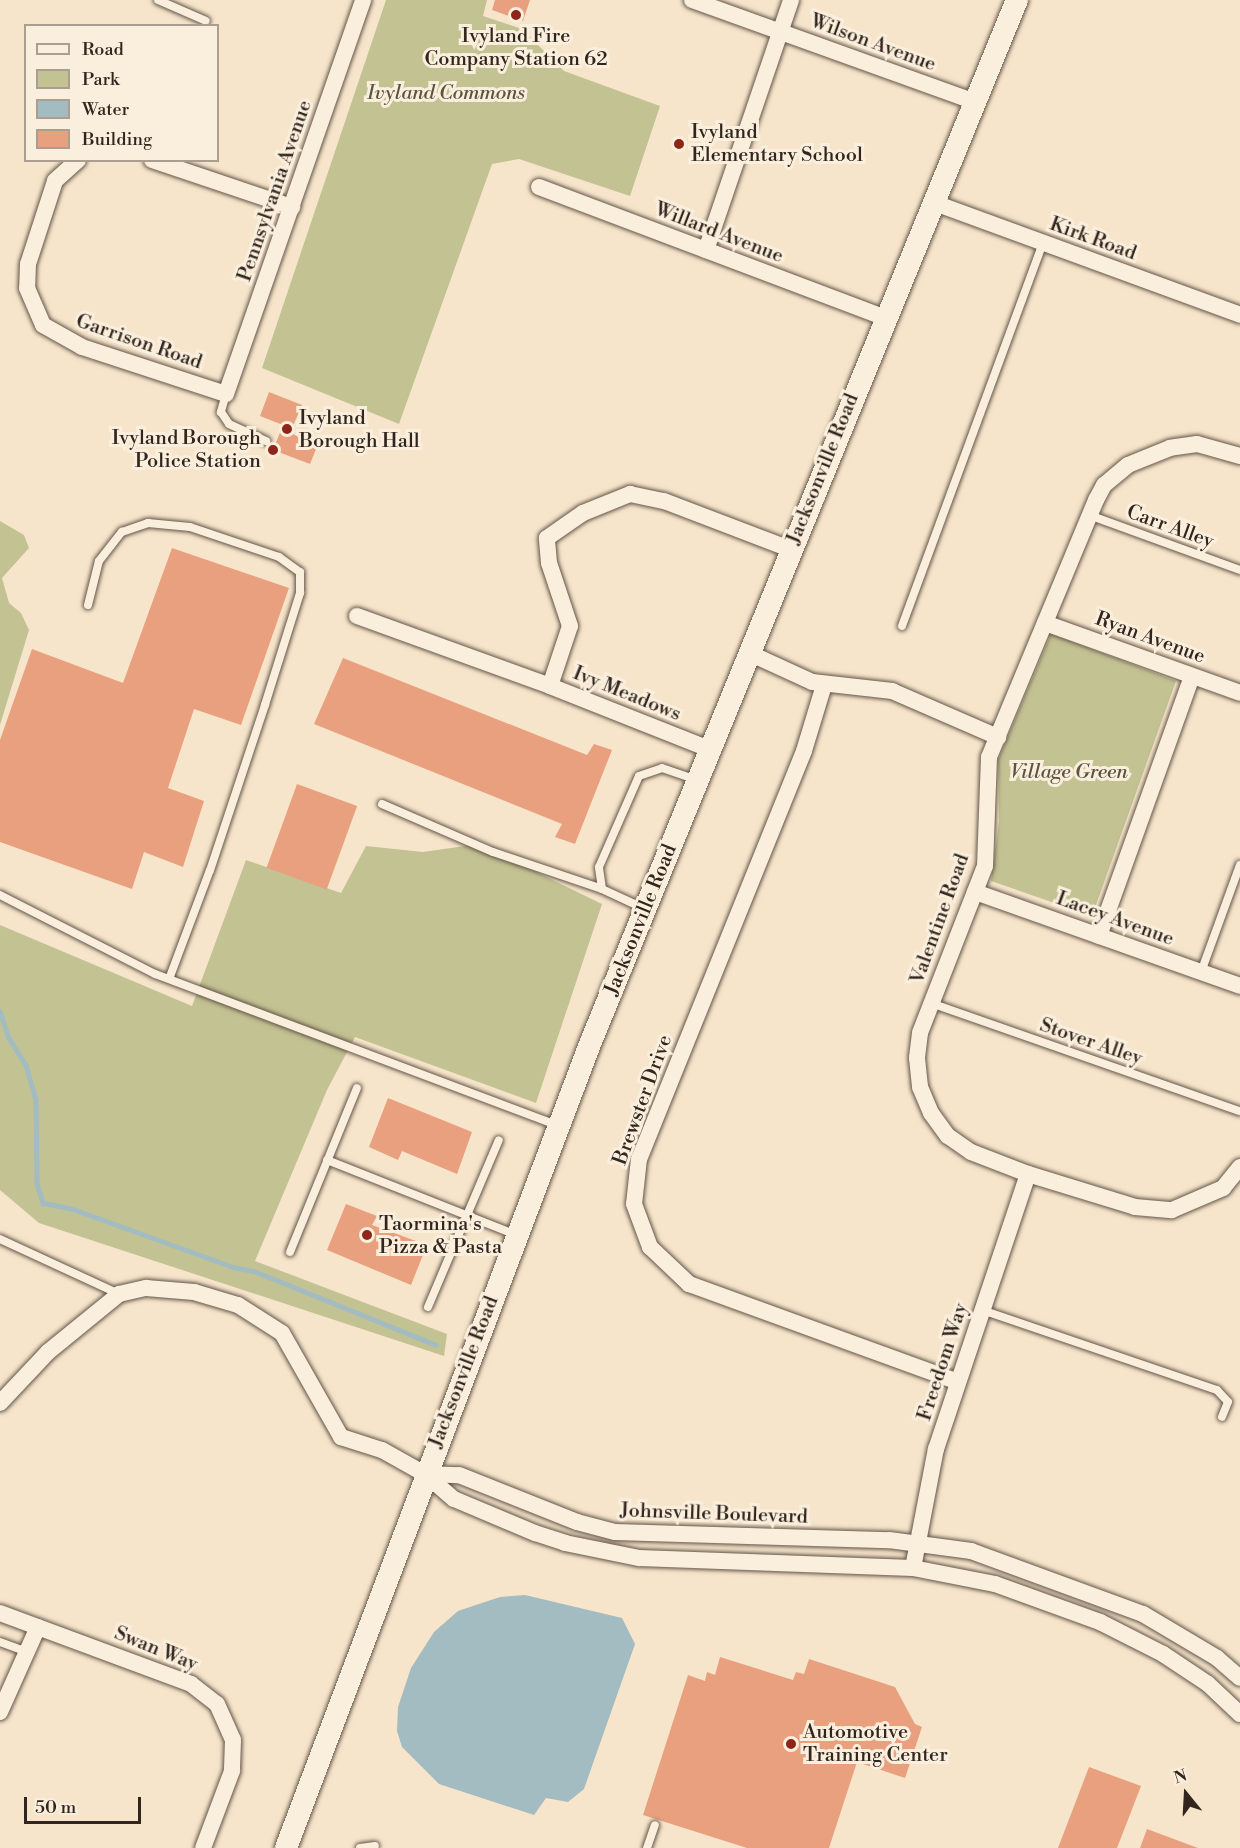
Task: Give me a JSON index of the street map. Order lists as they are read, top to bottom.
{
  "streets": {
    "main road": ["Jacksonville Road"],
    "street": [
      "Wilson Avenue",
      "Pennsylvania Avenue",
      "Willard Avenue",
      "Kirk Road",
      "Garrison Road",
      "Ryan Avenue",
      "Ivy Meadows",
      "Valentine Road",
      "Lacey Avenue",
      "Brewster Drive",
      "Freedom Way",
      "Johnsville Boulevard",
      "Swan Way"
    ],
    "lane": ["Carr Alley", "Stover Alley"]
  },
  "crossings": [
    ["Wilson Avenue", "Jacksonville Road"],
    ["Pennsylvania Avenue", "Garrison Road"],
    ["Willard Avenue", "Jacksonville Road"],
    ["Kirk Road", "Jacksonville Road"],
    ["Jacksonville Road", "Ivy Meadows"],
    ["Jacksonville Road", "Johnsville Boulevard"],
    ["Carr Alley", "Valentine Road"],
    ["Ryan Avenue", "Valentine Road"],
    ["Valentine Road", "Lacey Avenue"],
    ["Valentine Road", "Stover Alley"],
    ["Valentine Road", "Freedom Way"],
    ["Brewster Drive", "Freedom Way"],
    ["Freedom Way", "Johnsville Boulevard"]
  ],
  "parks": ["Ivyland Commons", "Village Green"],
  "places": [
    "Ivyland Fire Company Station 62",
    "Ivyland Elementary School",
    "Ivyland Borough Hall",
    "Ivyland Borough Police Station",
    "Taormina's Pizza & Pasta",
    "Automotive Training Center"
  ],
  "legend": [
    "Road",
    "Park",
    "Water",
    "Building"
  ],
  "scale_bar": "50 m",
  "north": "top"
}
